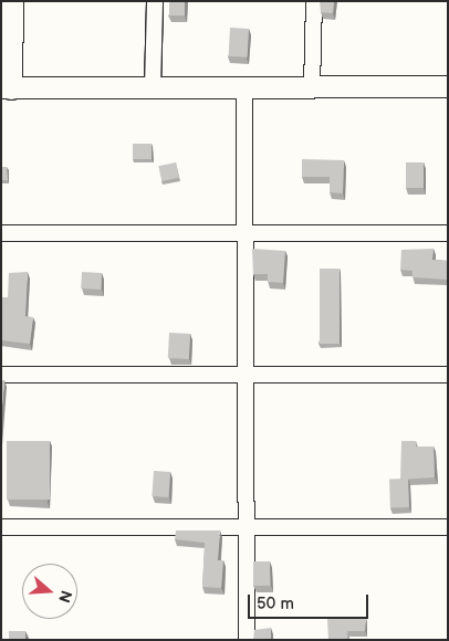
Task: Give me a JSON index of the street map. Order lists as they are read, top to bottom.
{
  "scale_bar": "50 m",
  "north": "right"
}
